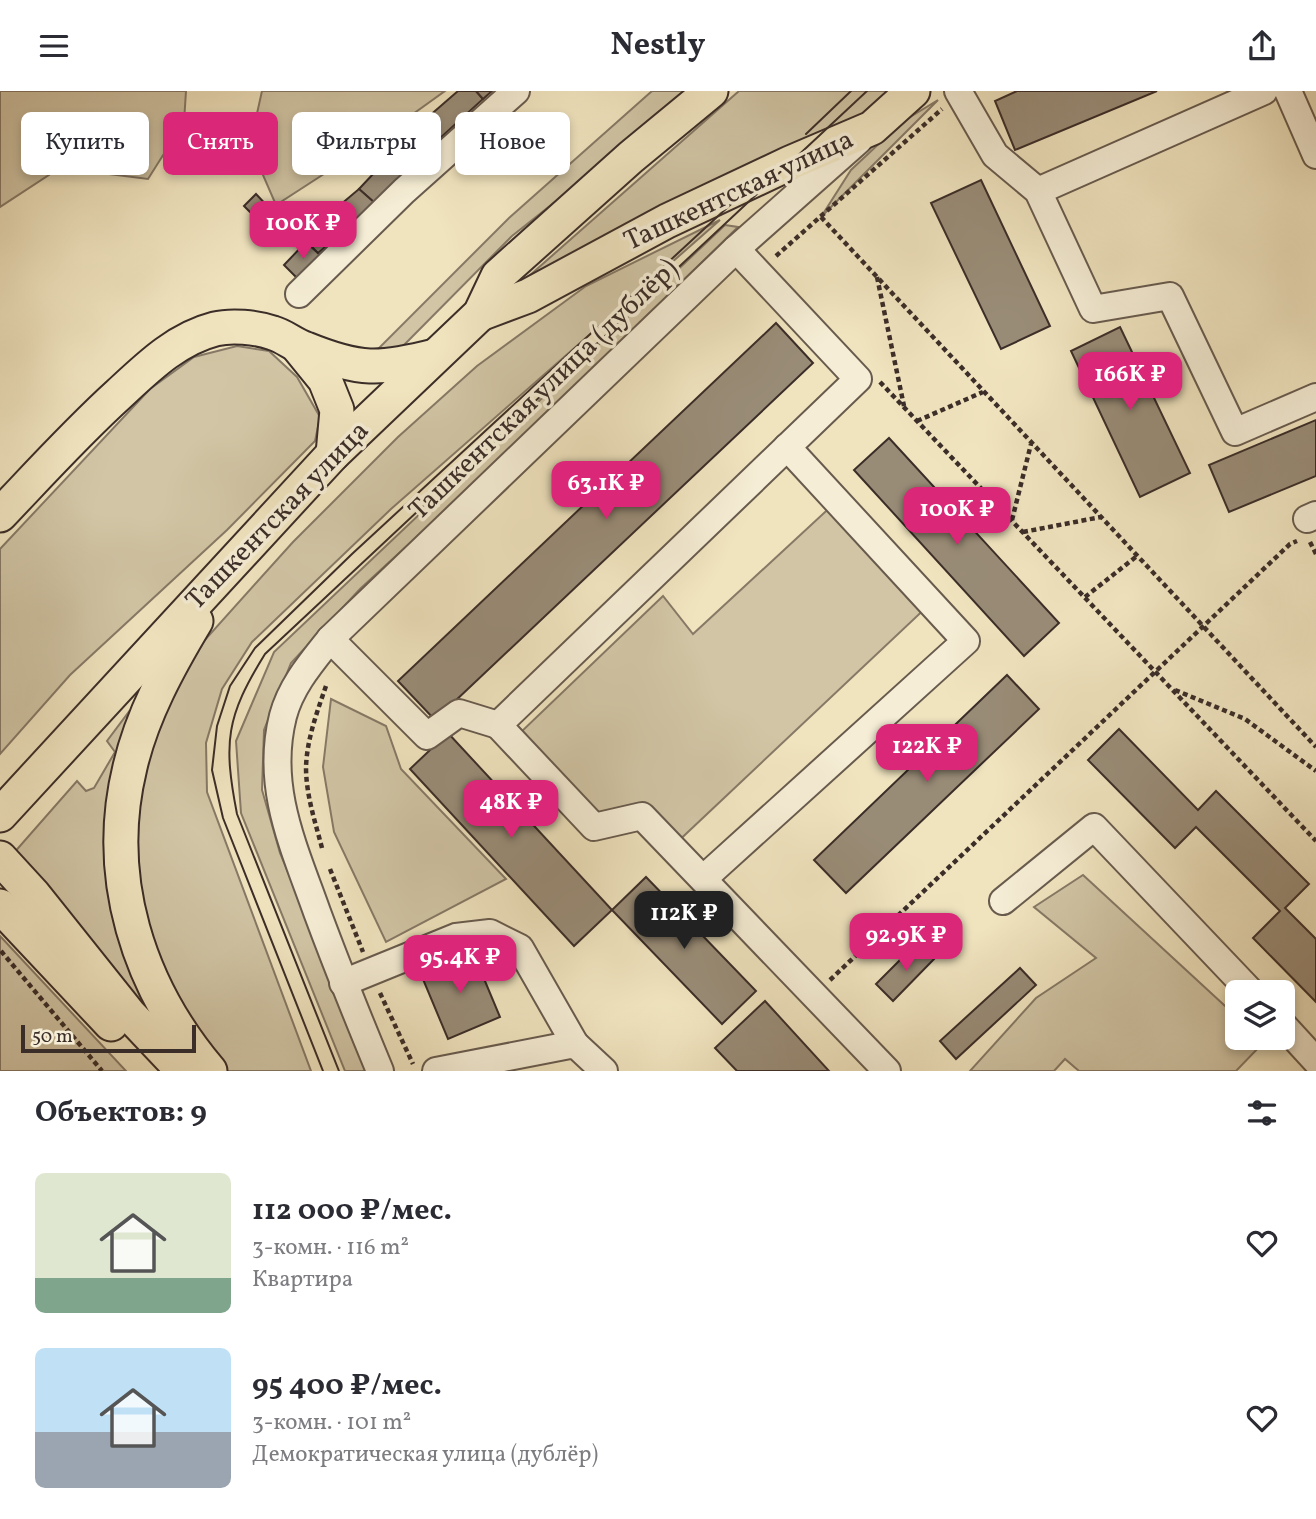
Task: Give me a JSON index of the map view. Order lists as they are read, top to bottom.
{
  "streets": {
    "main road": ["Ташкентская улица"],
    "street": ["Ташкентская улица (дублёр)"]
  },
  "crossings": [
    ["Ташкентская улица", "Ташкентская улица (дублёр)"]
  ],
  "scale_bar": "50 m",
  "page": {
    "header": "Nestly",
    "chip": [
      "Купить",
      "Снять",
      "Фильтры",
      "Новое"
    ],
    "price": [
      "100K ₽",
      "166K ₽",
      "63.1K ₽",
      "100K ₽",
      "122K ₽",
      "48K ₽",
      "112K ₽",
      "92.9K ₽",
      "95.4K ₽"
    ],
    "scale": "50 m",
    "heading": "Объектов: 9",
    "list": [
      {
        "name": "112 000 ₽/мес.",
        "note": "3-комн. · 116 m² · Квартира"
      },
      {
        "name": "95 400 ₽/мес.",
        "note": "3-комн. · 101 m² · Демократическая улица (дублёр)"
      }
    ]
  }
}
